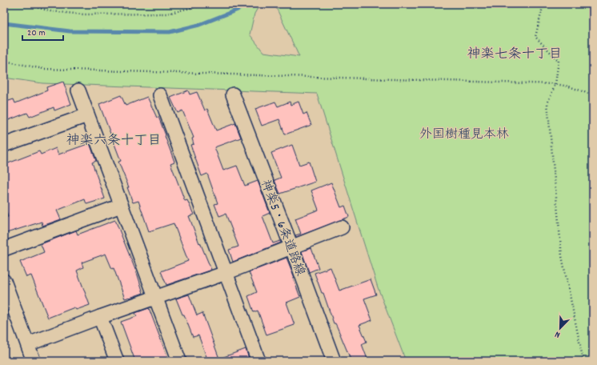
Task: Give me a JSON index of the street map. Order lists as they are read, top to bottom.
{
  "streets": {
    "street": ["神楽5・6条道路線"]
  },
  "districts": ["神楽七条十丁目", "神楽六条十丁目"],
  "parks": ["外国樹種見本林"],
  "scale_bar": "20 m",
  "north": "bottom left"
}
